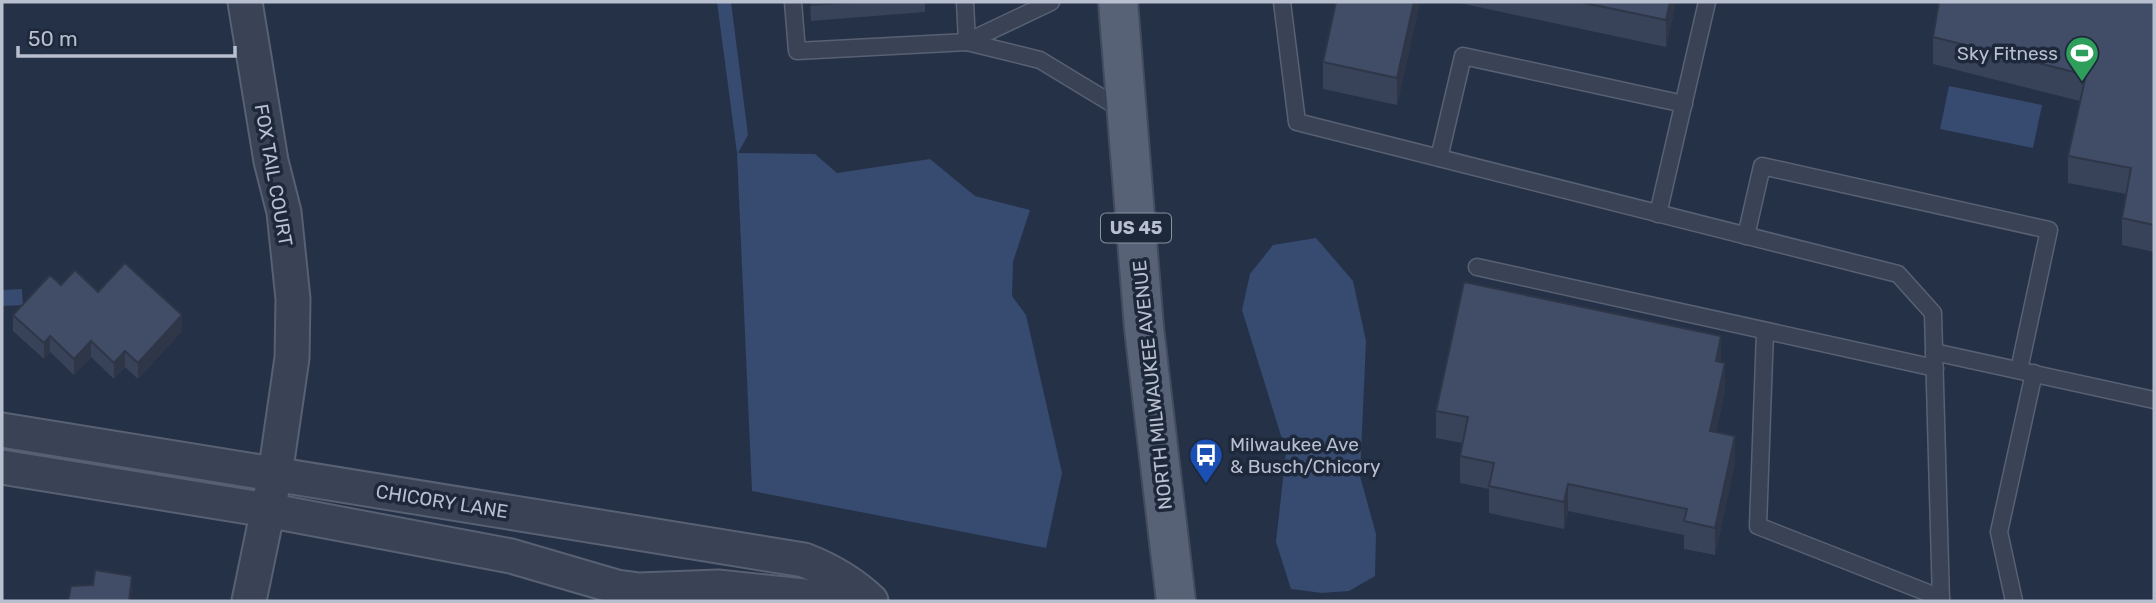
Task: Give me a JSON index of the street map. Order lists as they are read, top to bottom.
{
  "streets": {
    "main road": ["US 45", "NORTH MILWAUKEE AVENUE"],
    "street": ["FOX TAIL COURT", "CHICORY LANE"]
  },
  "crossings": [
    ["FOX TAIL COURT", "CHICORY LANE"]
  ],
  "places": {
    "sports": ["Sky Fitness"],
    "bus stop": ["Milwaukee Ave & Busch/Chicory"]
  },
  "scale_bar": "50 m"
}
